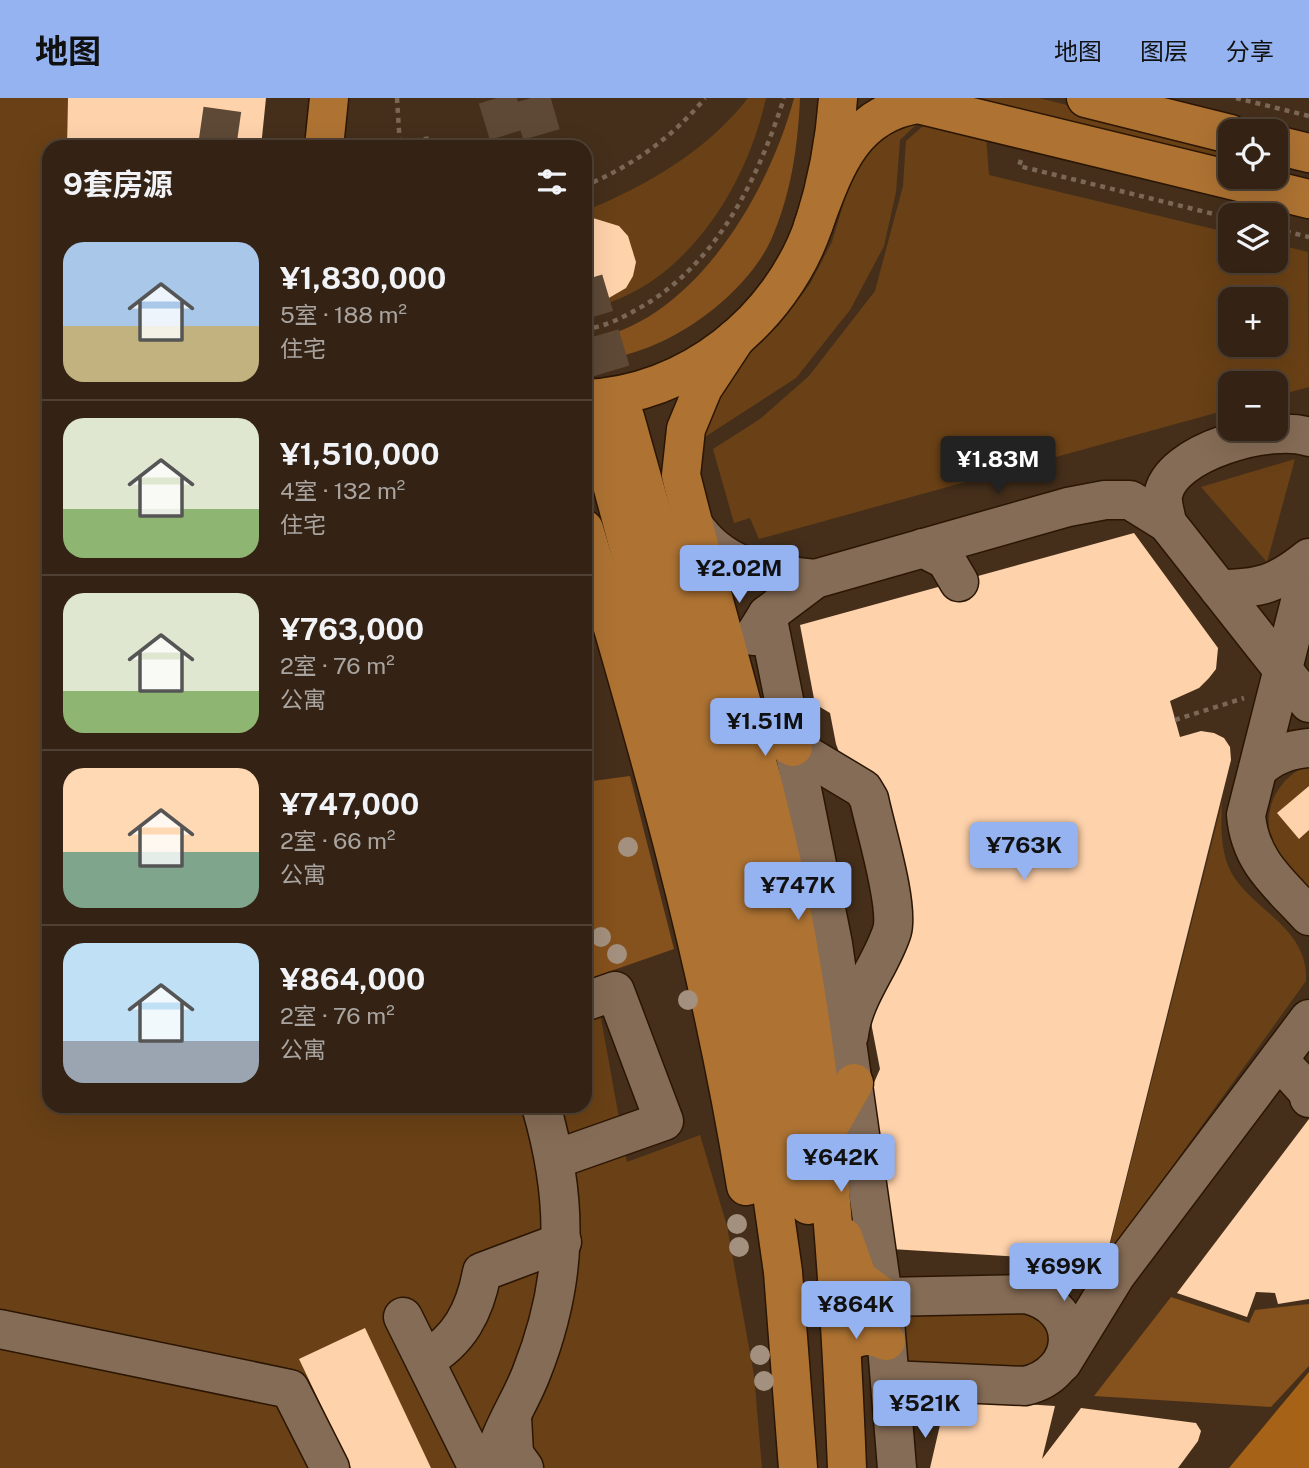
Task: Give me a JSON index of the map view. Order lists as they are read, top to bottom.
{
  "page": {
    "header": "地图",
    "nav": ["地图", "图层", "分享"],
    "map_buttons": ["+", "−"],
    "heading": "9套房源",
    "list": [
      {
        "name": "¥1,830,000",
        "note": "5室 · 188 m² · 住宅"
      },
      {
        "name": "¥1,510,000",
        "note": "4室 · 132 m² · 住宅"
      },
      {
        "name": "¥763,000",
        "note": "2室 · 76 m² · 公寓"
      },
      {
        "name": "¥747,000",
        "note": "2室 · 66 m² · 公寓"
      },
      {
        "name": "¥864,000",
        "note": "2室 · 76 m² · 公寓"
      }
    ],
    "price": [
      "¥1.83M",
      "¥2.02M",
      "¥1.51M",
      "¥763K",
      "¥747K",
      "¥642K",
      "¥699K",
      "¥864K",
      "¥521K"
    ]
  }
}
